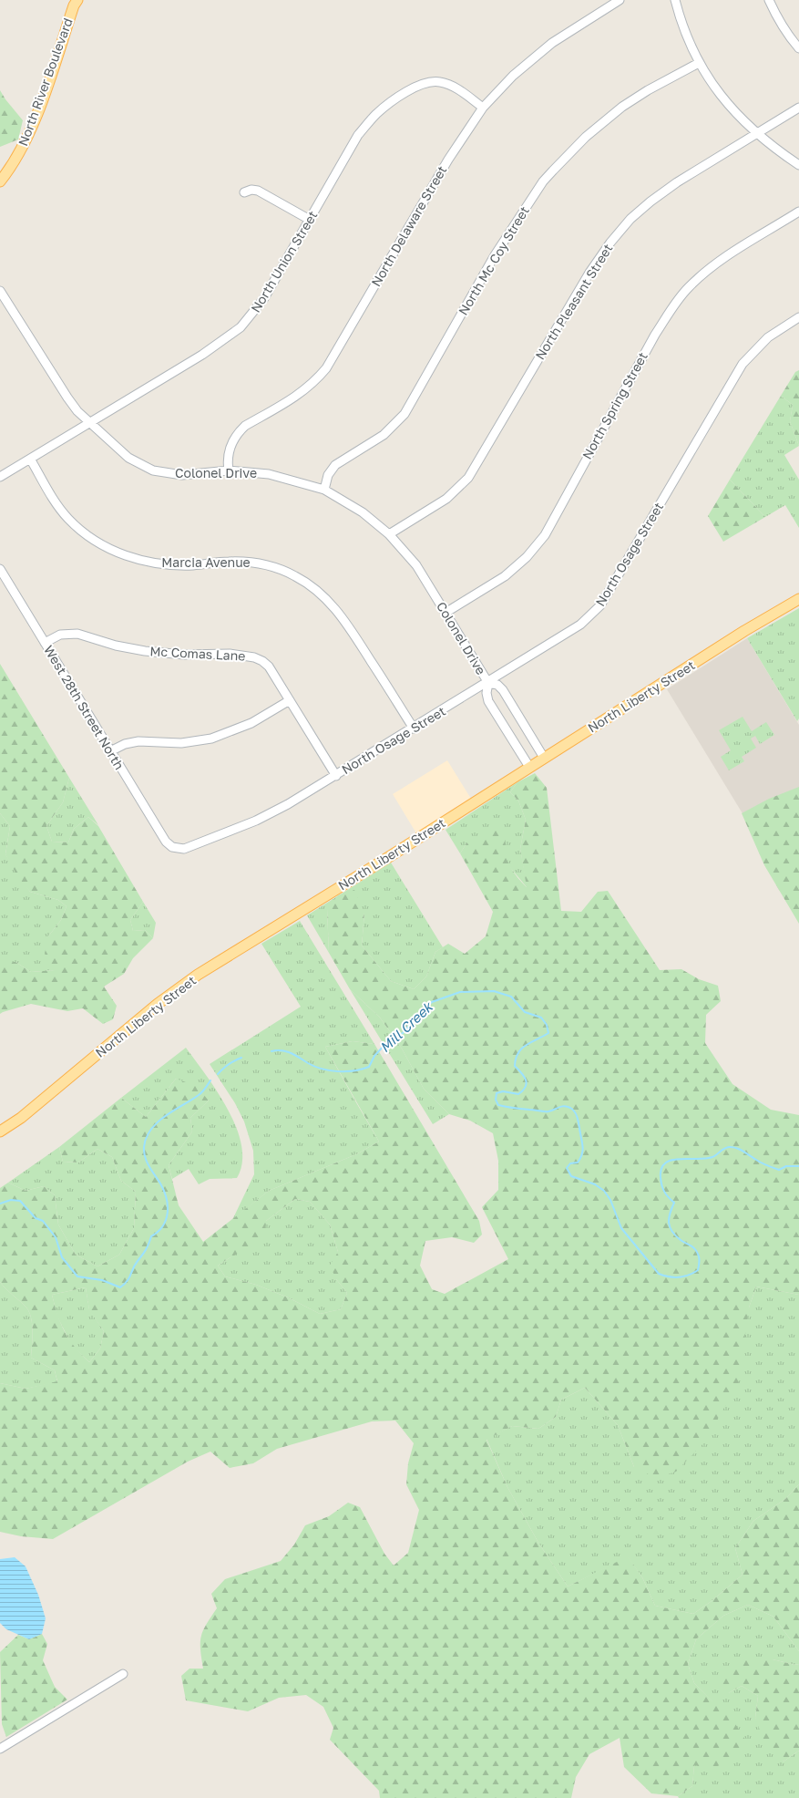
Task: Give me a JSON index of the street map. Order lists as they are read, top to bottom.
{
  "streets": {
    "main road": ["North River Boulevard", "North Liberty Street"],
    "street": [
      "North Delaware Street",
      "North Mc Coy Street",
      "North Union Street",
      "North Pleasant Street",
      "North Spring Street",
      "Colonel Drive",
      "North Osage Street",
      "Marcia Avenue",
      "Mc Comas Lane",
      "West 28th Street North"
    ]
  },
  "crossings": [
    ["North Delaware Street", "North Union Street"],
    ["North Delaware Street", "Colonel Drive"],
    ["North Mc Coy Street", "Colonel Drive"],
    ["North Union Street", "Colonel Drive"],
    ["North Union Street", "Marcia Avenue"],
    ["North Pleasant Street", "Colonel Drive"],
    ["North Spring Street", "Colonel Drive"],
    ["Colonel Drive", "North Osage Street"],
    ["Colonel Drive", "North Liberty Street"],
    ["North Osage Street", "Marcia Avenue"],
    ["North Osage Street", "Mc Comas Lane"],
    ["North Osage Street", "West 28th Street North"],
    ["Mc Comas Lane", "West 28th Street North"]
  ],
  "water": ["Mill Creek"]
}
